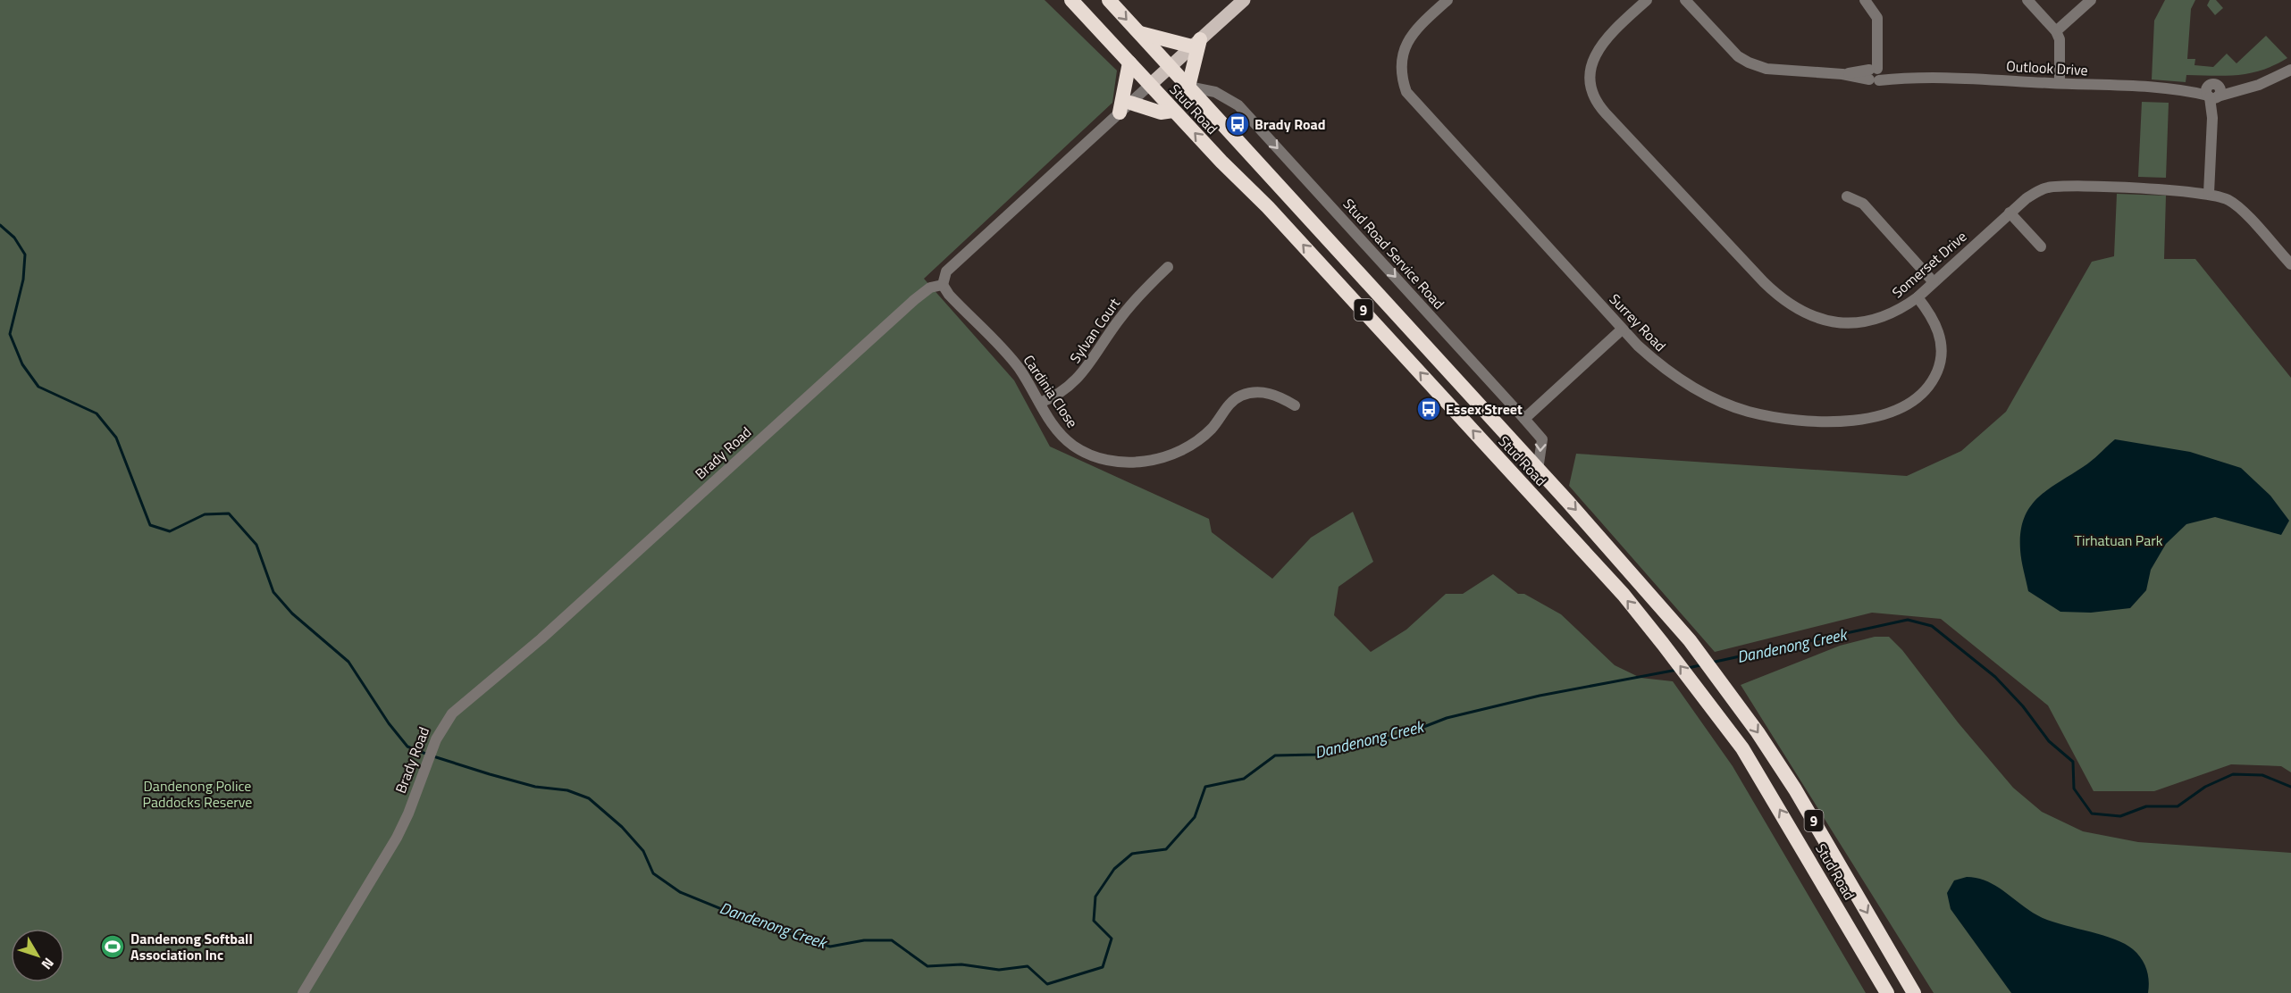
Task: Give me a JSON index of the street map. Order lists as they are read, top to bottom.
{
  "streets": {
    "highway": ["Stud Road", "9"],
    "street": [
      "Outlook Drive",
      "Stud Road Service Road",
      "Somerset Drive",
      "Surrey Road",
      "Sylvan Court",
      "Cardinia Close",
      "Brady Road"
    ]
  },
  "crossings": [
    ["Stud Road", "Stud Road Service Road"],
    ["Somerset Drive", "Surrey Road"],
    ["Sylvan Court", "Cardinia Close"],
    ["Cardinia Close", "Brady Road"]
  ],
  "one_way": ["Stud Road Service Road"],
  "water": ["Dandenong Creek"],
  "parks": ["Tirhatuan Park", "Dandenong Police Paddocks Reserve"],
  "places": {
    "bus stop": ["Brady Road", "Essex Street"],
    "sports": ["Dandenong Softball Association Inc"]
  },
  "north": "bottom right"
}
